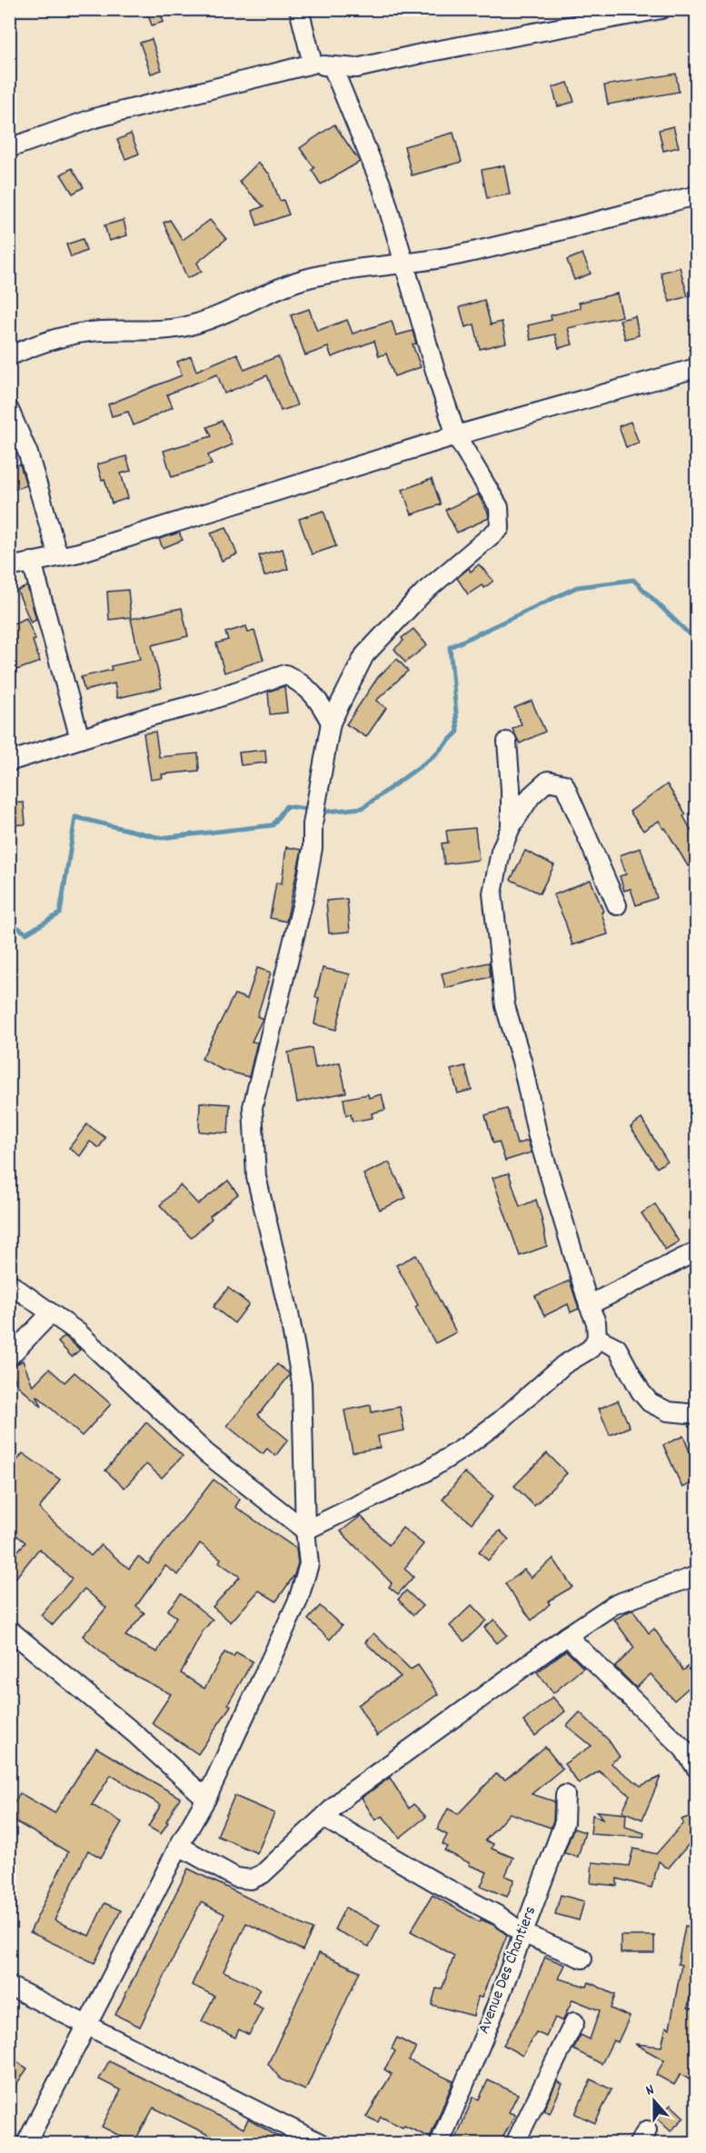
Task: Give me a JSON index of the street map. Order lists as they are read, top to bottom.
{
  "streets": {
    "street": ["Avenue Des Chantiers"]
  },
  "north": "top"
}
